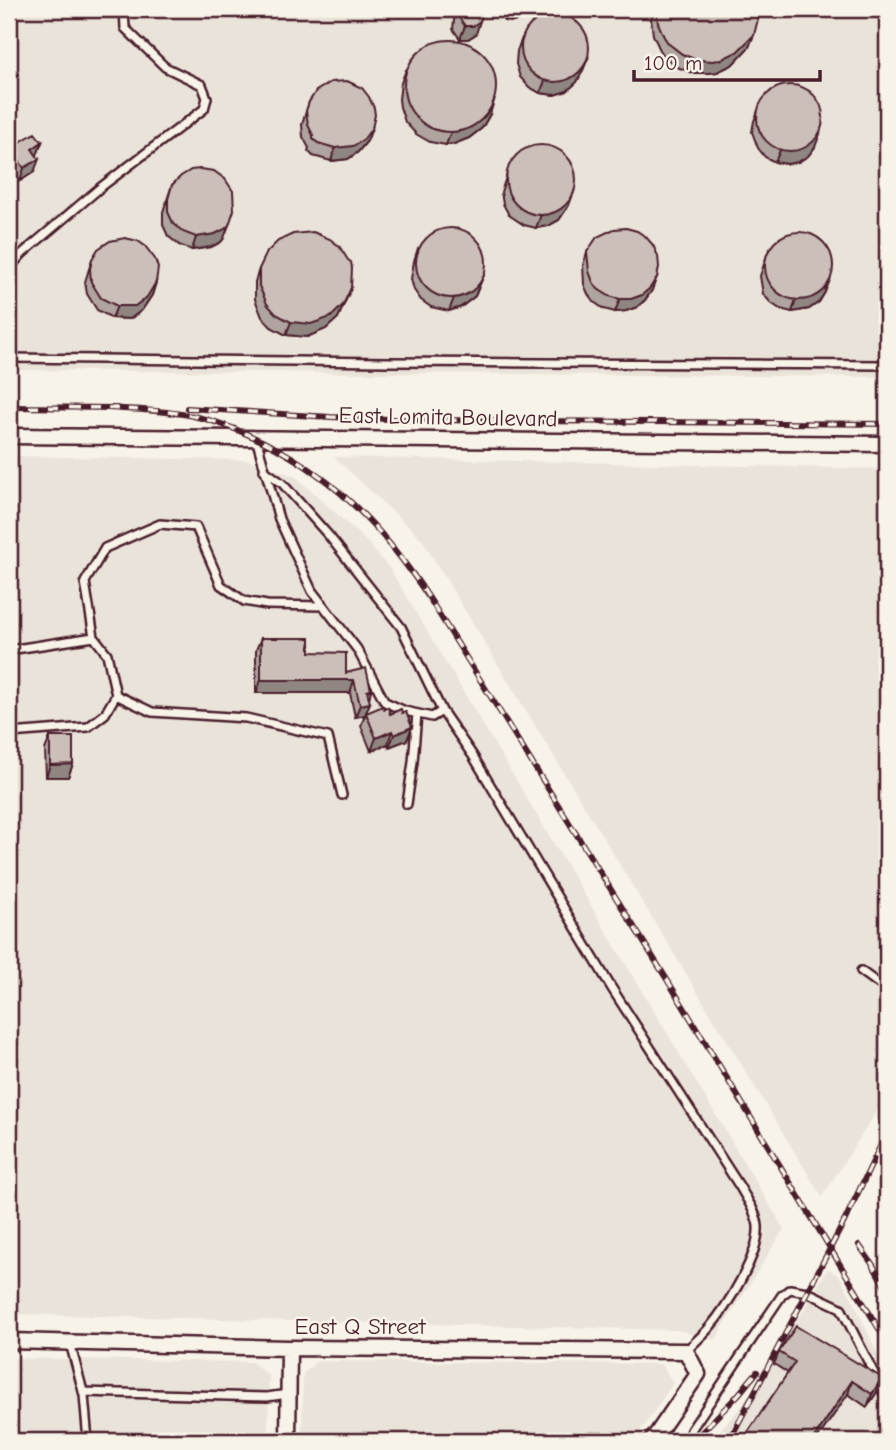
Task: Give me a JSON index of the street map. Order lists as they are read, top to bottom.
{
  "streets": {
    "street": ["East Lomita Boulevard", "East Q Street"]
  },
  "scale_bar": "100 m"
}
